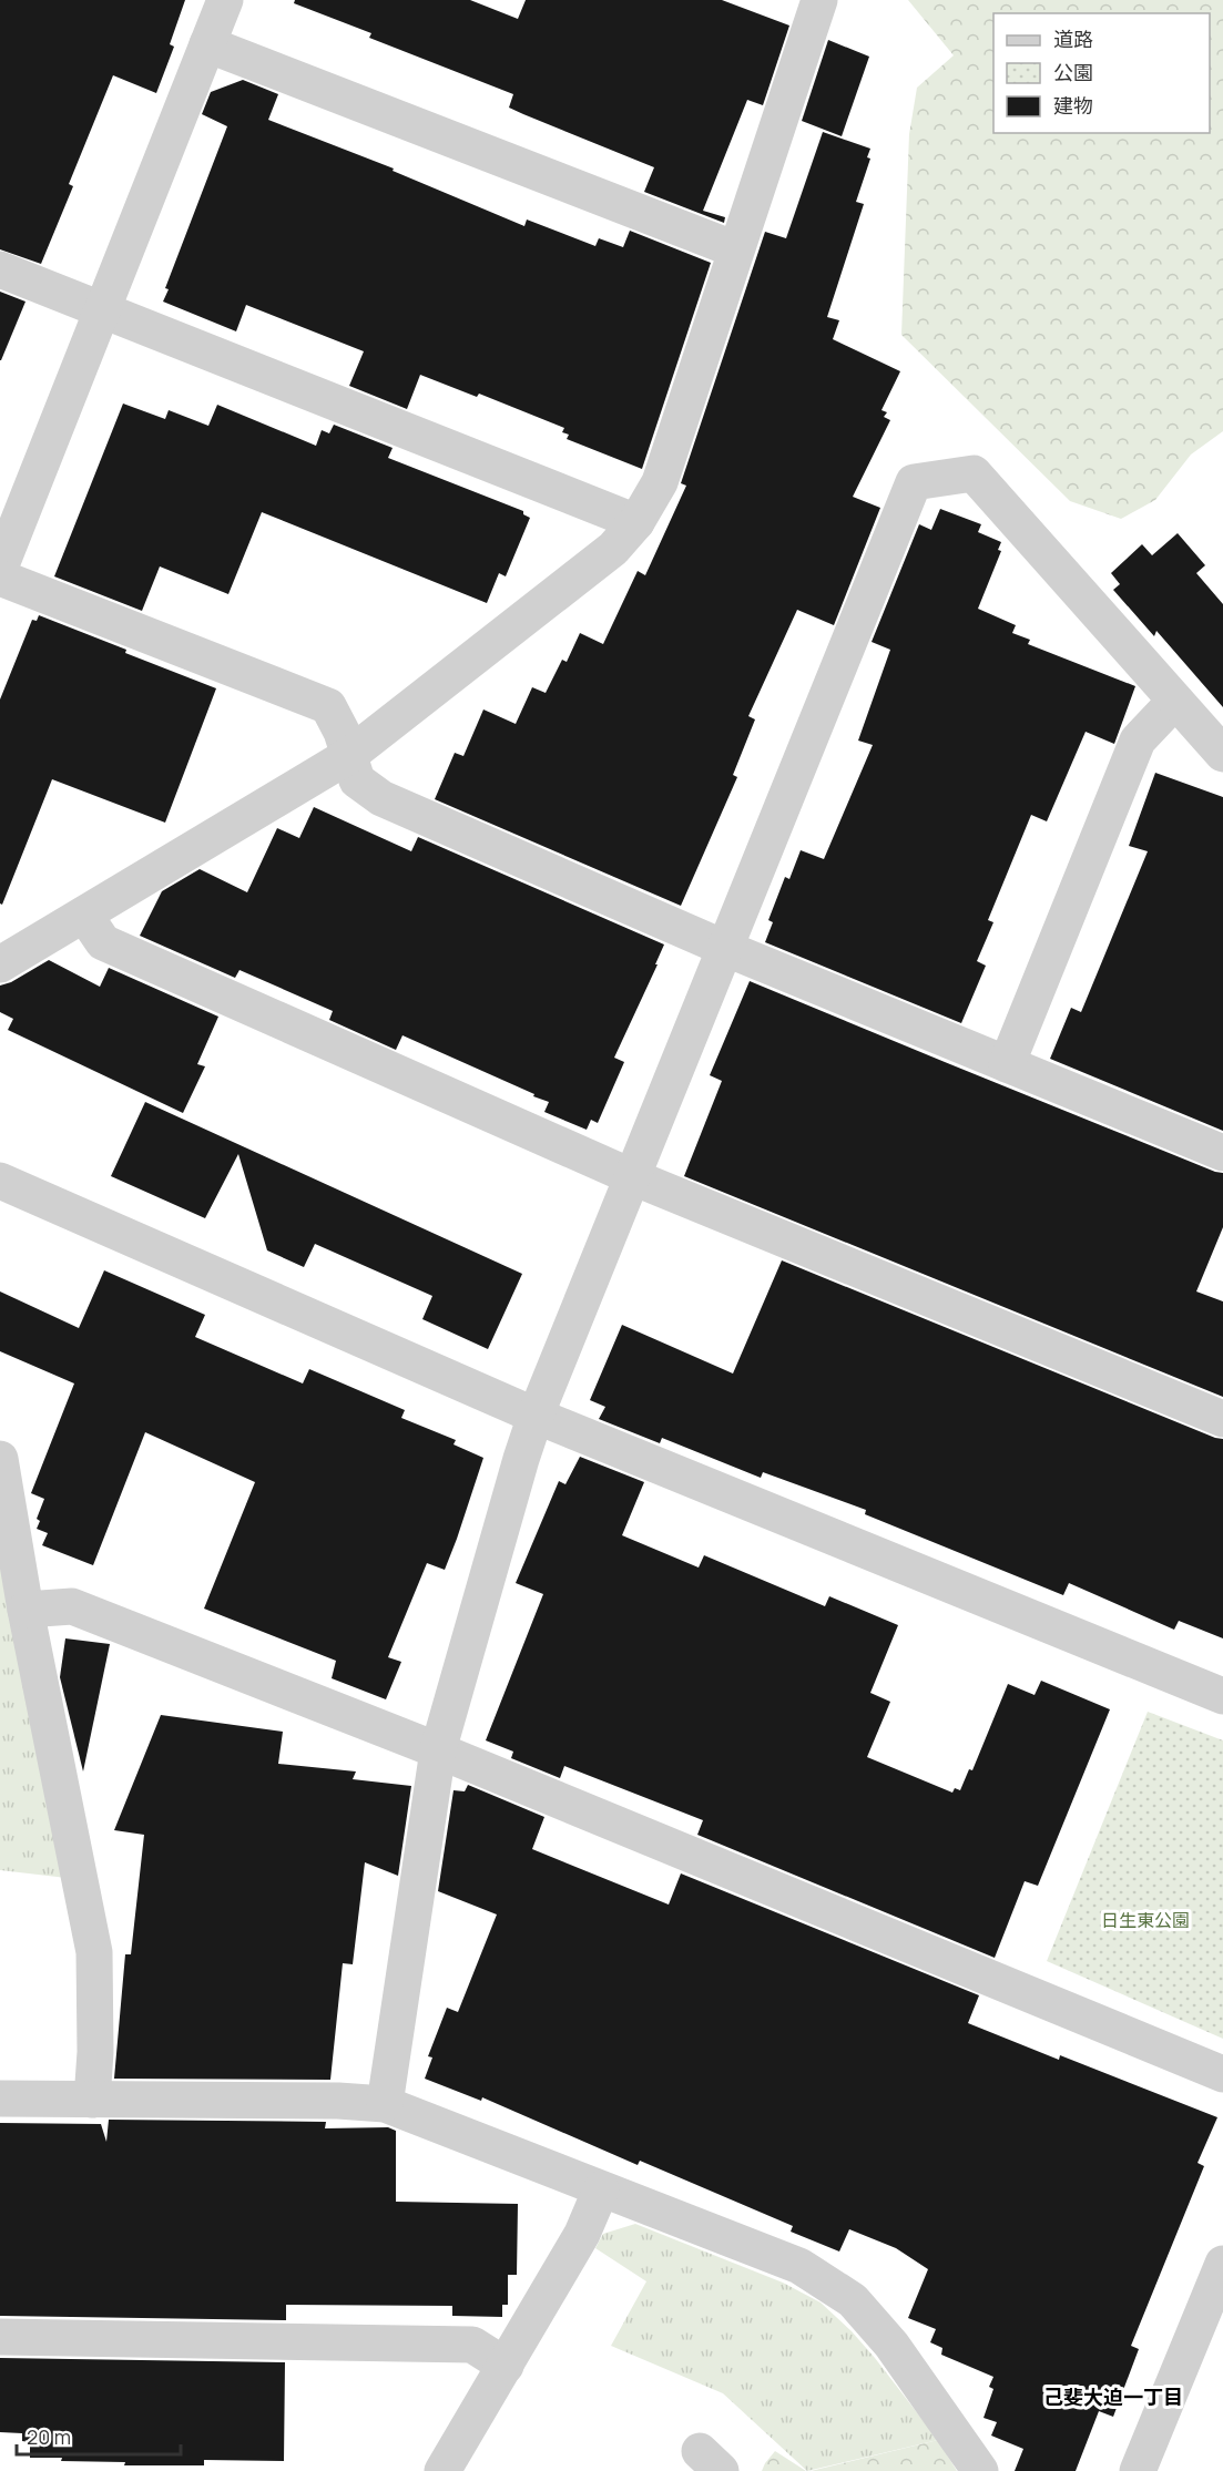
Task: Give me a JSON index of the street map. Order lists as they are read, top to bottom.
{
  "districts": ["己斐大迫一丁目"],
  "parks": ["日生東公園"],
  "legend": ["道路", "公園", "建物"],
  "scale_bar": "20 m"
}
